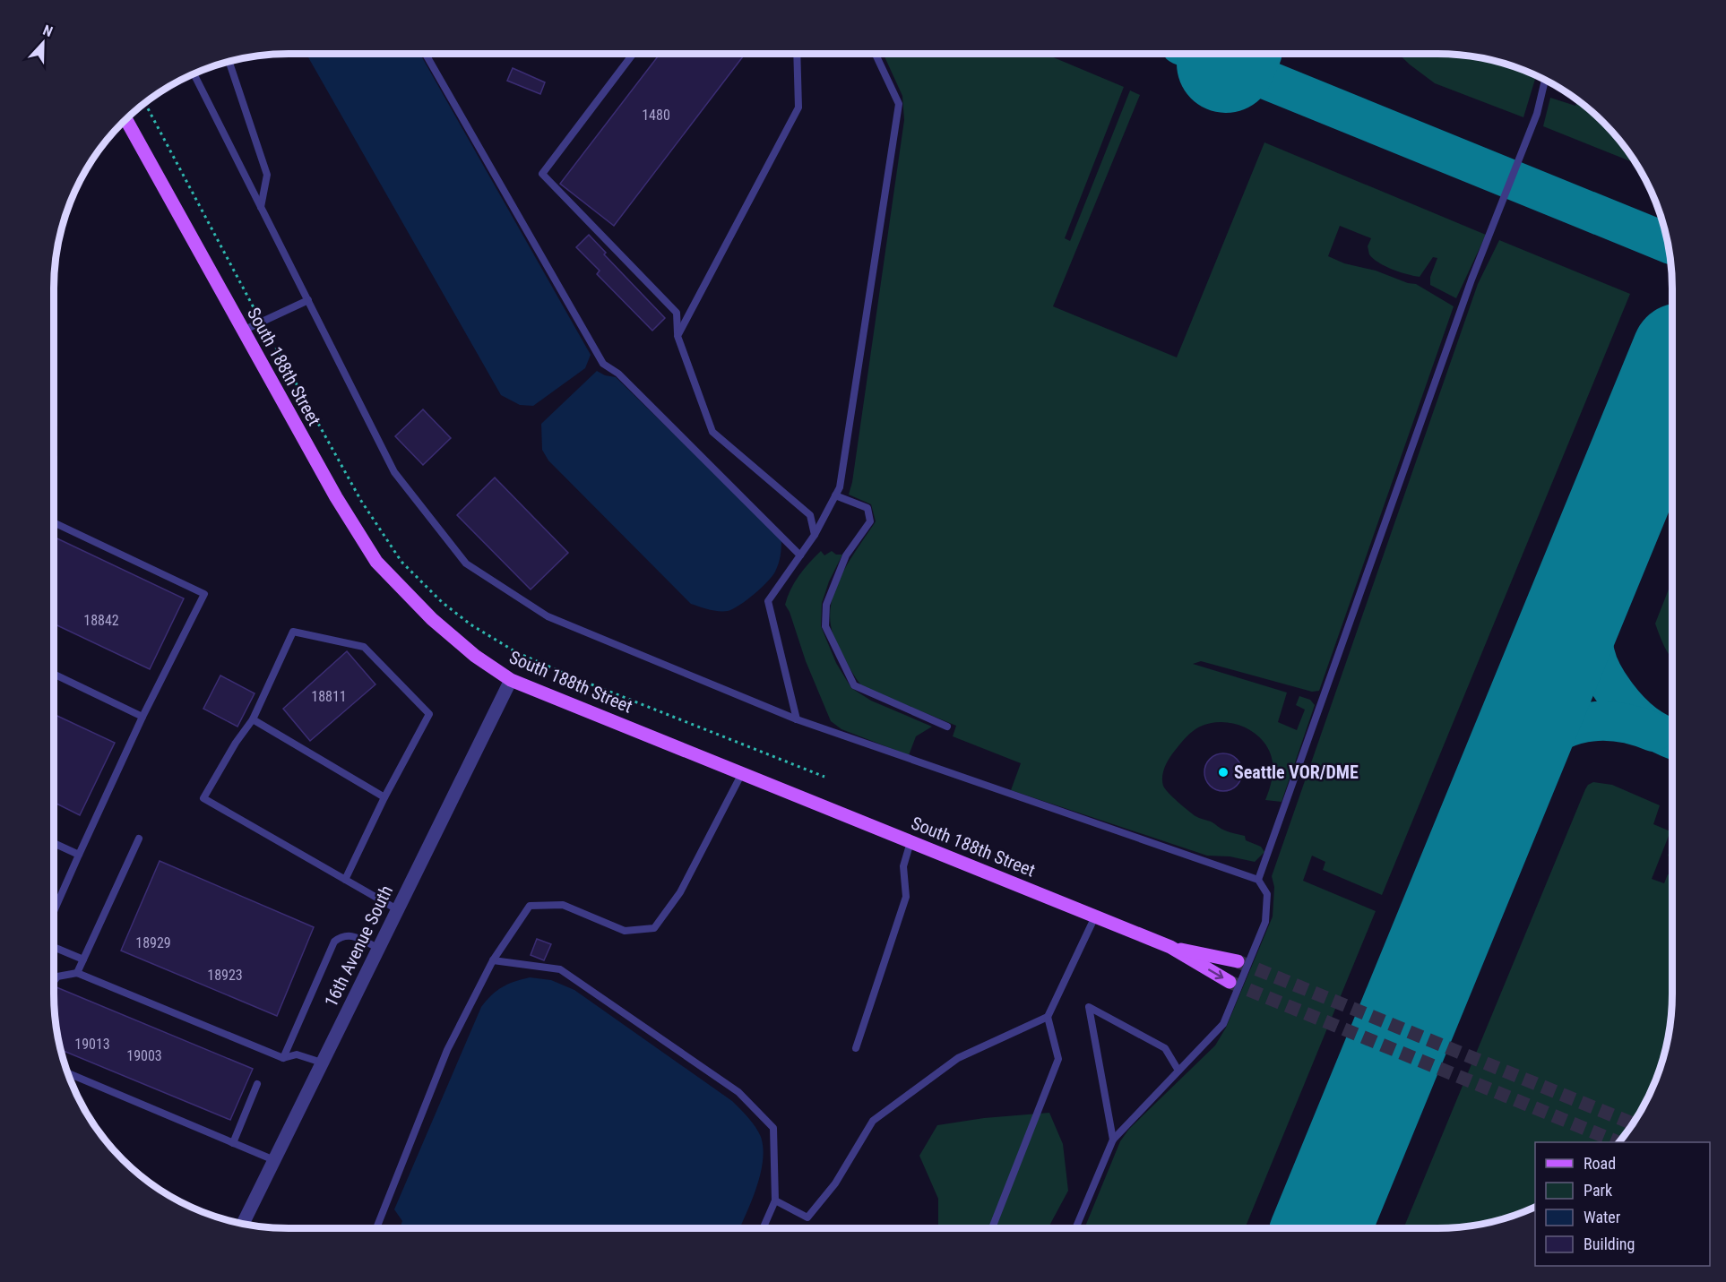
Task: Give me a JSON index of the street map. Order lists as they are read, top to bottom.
{
  "streets": {
    "main road": ["South 188th Street"],
    "street": ["16th Avenue South"]
  },
  "crossings": [
    ["South 188th Street", "16th Avenue South"]
  ],
  "places": ["Seattle VOR/DME"],
  "house_numbers": [
    "1480",
    "18842",
    "18811",
    "18929",
    "18923",
    "19013",
    "19003"
  ],
  "legend": [
    "Road",
    "Park",
    "Water",
    "Building"
  ],
  "north": "top"
}
